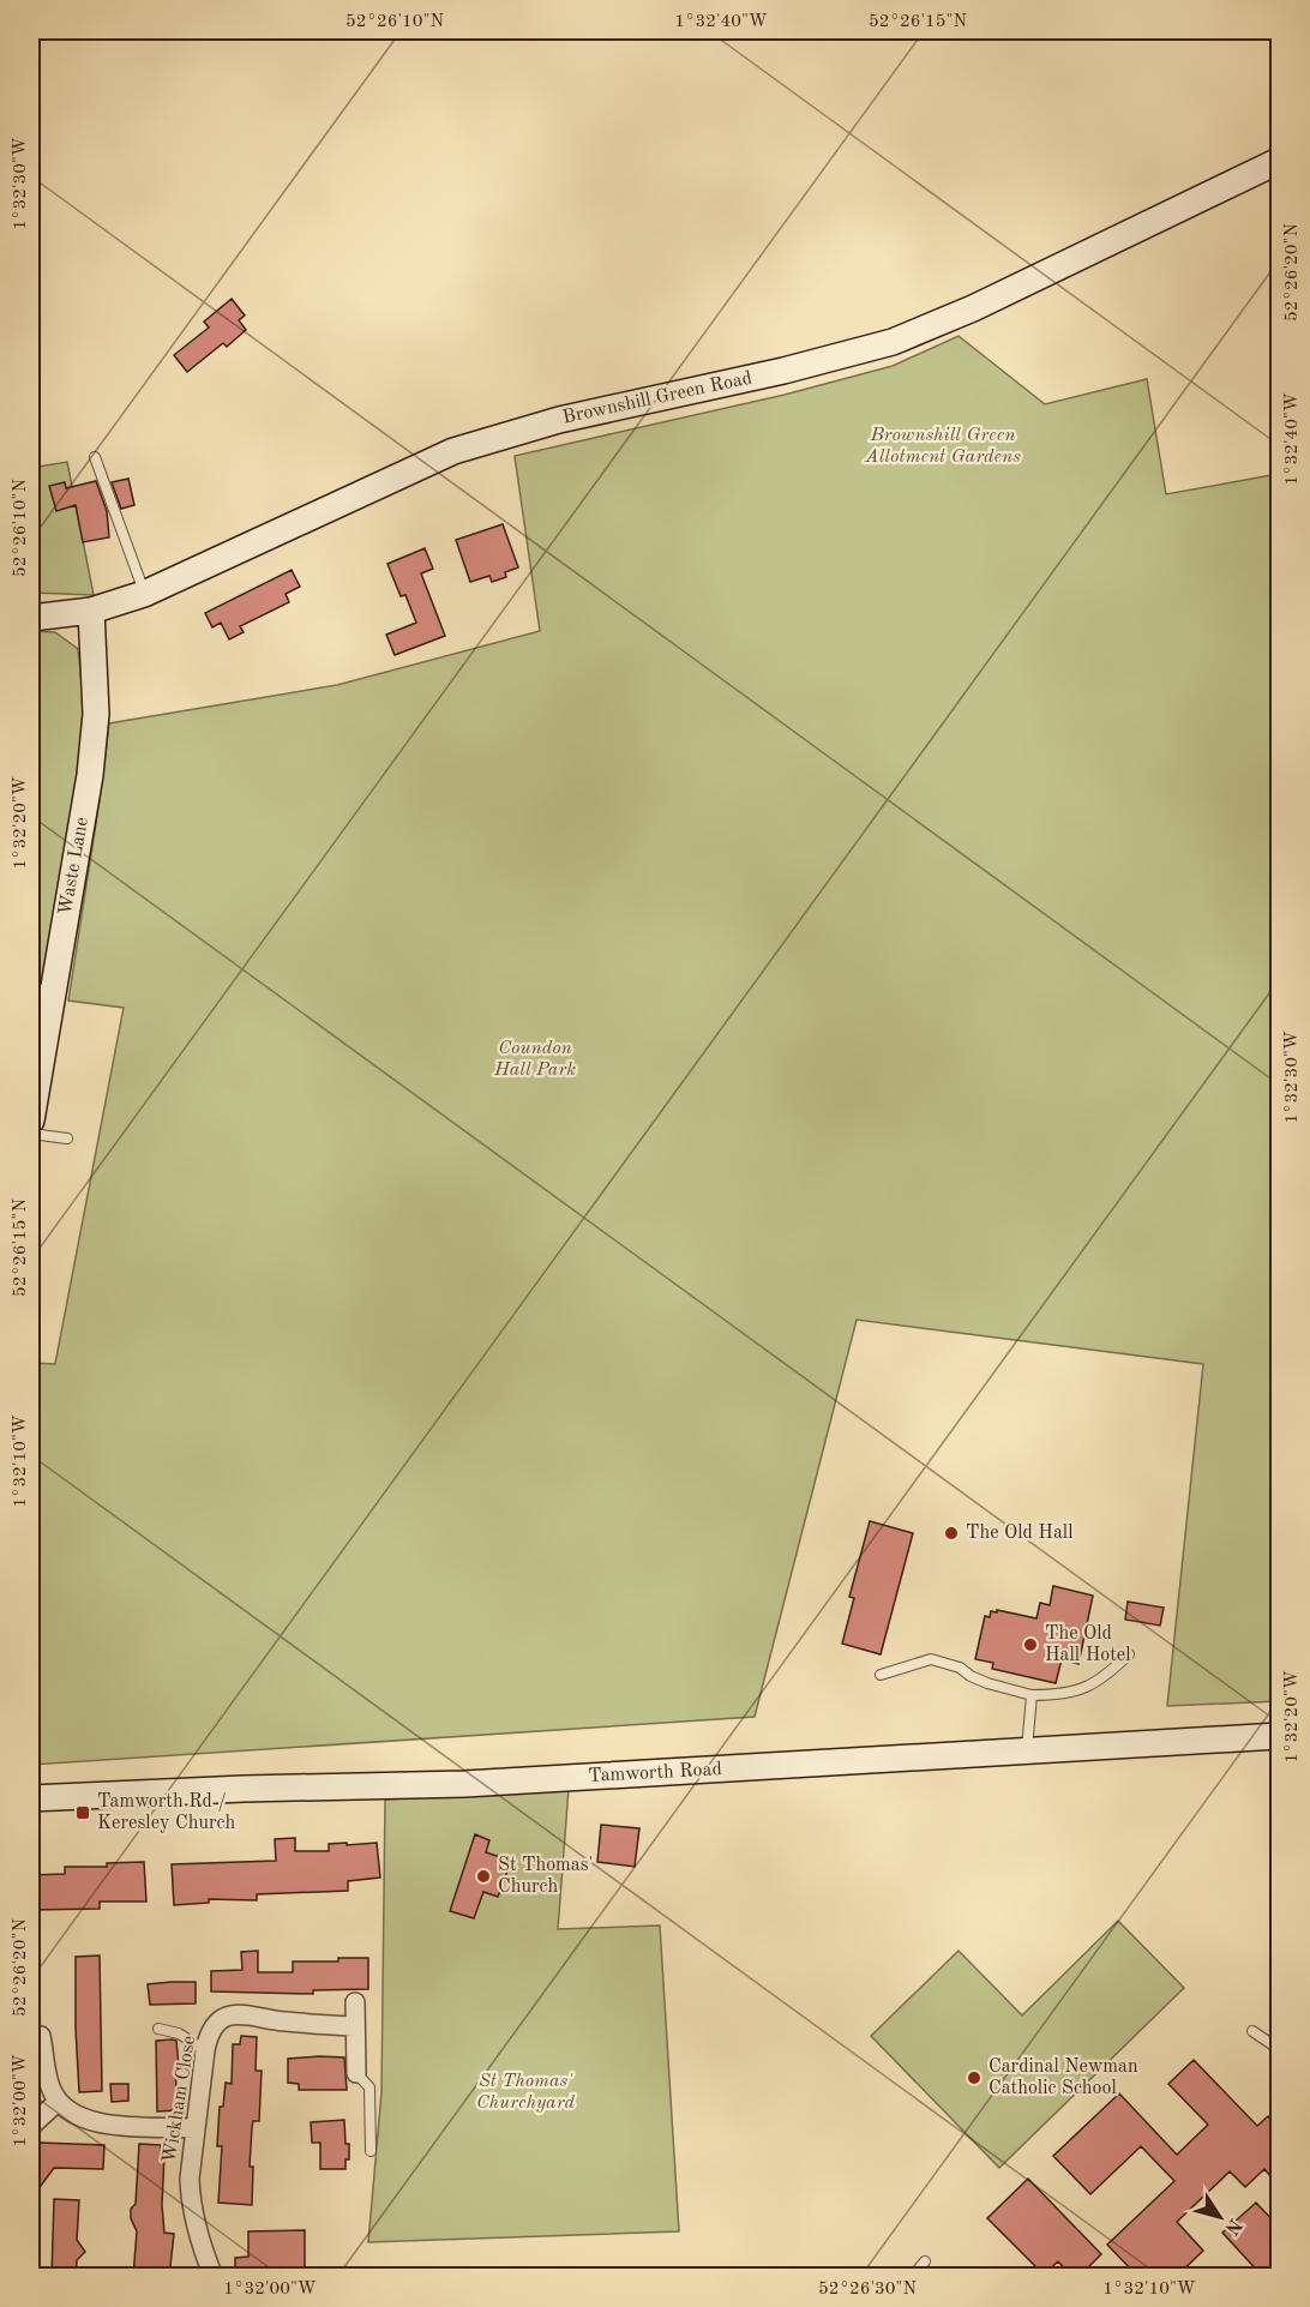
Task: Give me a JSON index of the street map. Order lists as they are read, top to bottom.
{
  "streets": {
    "street": [
      "Brownshill Green Road",
      "Waste Lane",
      "Tamworth Road",
      "Wickham Close"
    ]
  },
  "crossings": [
    ["Brownshill Green Road", "Waste Lane"]
  ],
  "parks": ["Brownshill Green Allotment Gardens", "Coundon Hall Park", "St Thomas' Churchyard"],
  "places": {
    "other": [
      "The Old Hall",
      "The Old Hall Hotel",
      "St Thomas' Church",
      "Cardinal Newman Catholic School"
    ],
    "transit": ["Tamworth Rd / Keresley Church"]
  },
  "north": "bottom right",
  "coordinates": [
    "52°26'10\"N",
    "1°32'40\"W",
    "52°26'15\"N",
    "1°32'30\"W",
    "52°26'20\"N",
    "1°32'20\"W",
    "1°32'10\"W",
    "1°32'00\"W",
    "52°26'30\"N"
  ]
}
